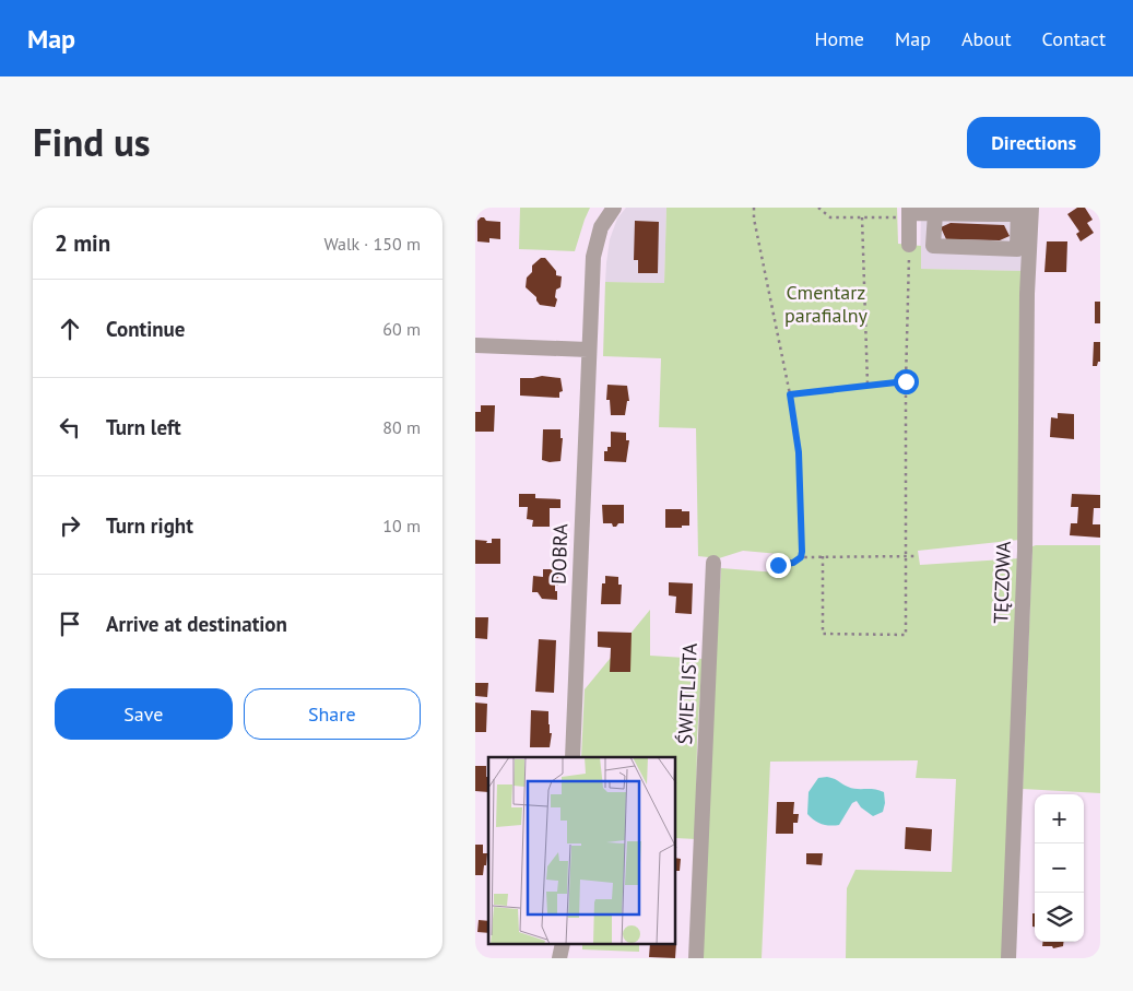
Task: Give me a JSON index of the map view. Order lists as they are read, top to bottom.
{
  "streets": {
    "street": ["DOBRA", "TĘCZOWA", "ŚWIETLISTA"]
  },
  "parks": ["Cmentarz parafialny"],
  "page": {
    "header": "Map",
    "nav": [
      "Home",
      "Map",
      "About",
      "Contact"
    ],
    "title": "Find us",
    "buttons": [
      "Directions",
      ["Save", "Share"]
    ],
    "heading": ["2 min", "Walk · 150 m"],
    "list": [
      ["Continue", "60 m"],
      ["Turn left", "80 m"],
      ["Turn right", "10 m"],
      "Arrive at destination"
    ],
    "map_buttons": ["+", "−"]
  }
}
